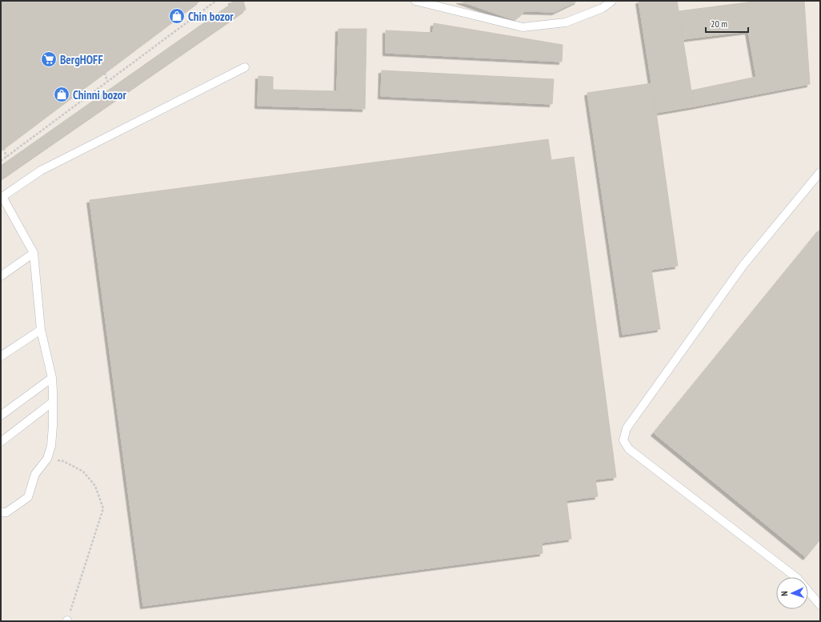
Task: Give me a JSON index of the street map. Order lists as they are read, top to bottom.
{
  "places": {
    "shop": ["Chin bozor", "Chinni bozor"],
    "supermarket": ["BergHOFF"]
  },
  "scale_bar": "20 m",
  "north": "left"
}
